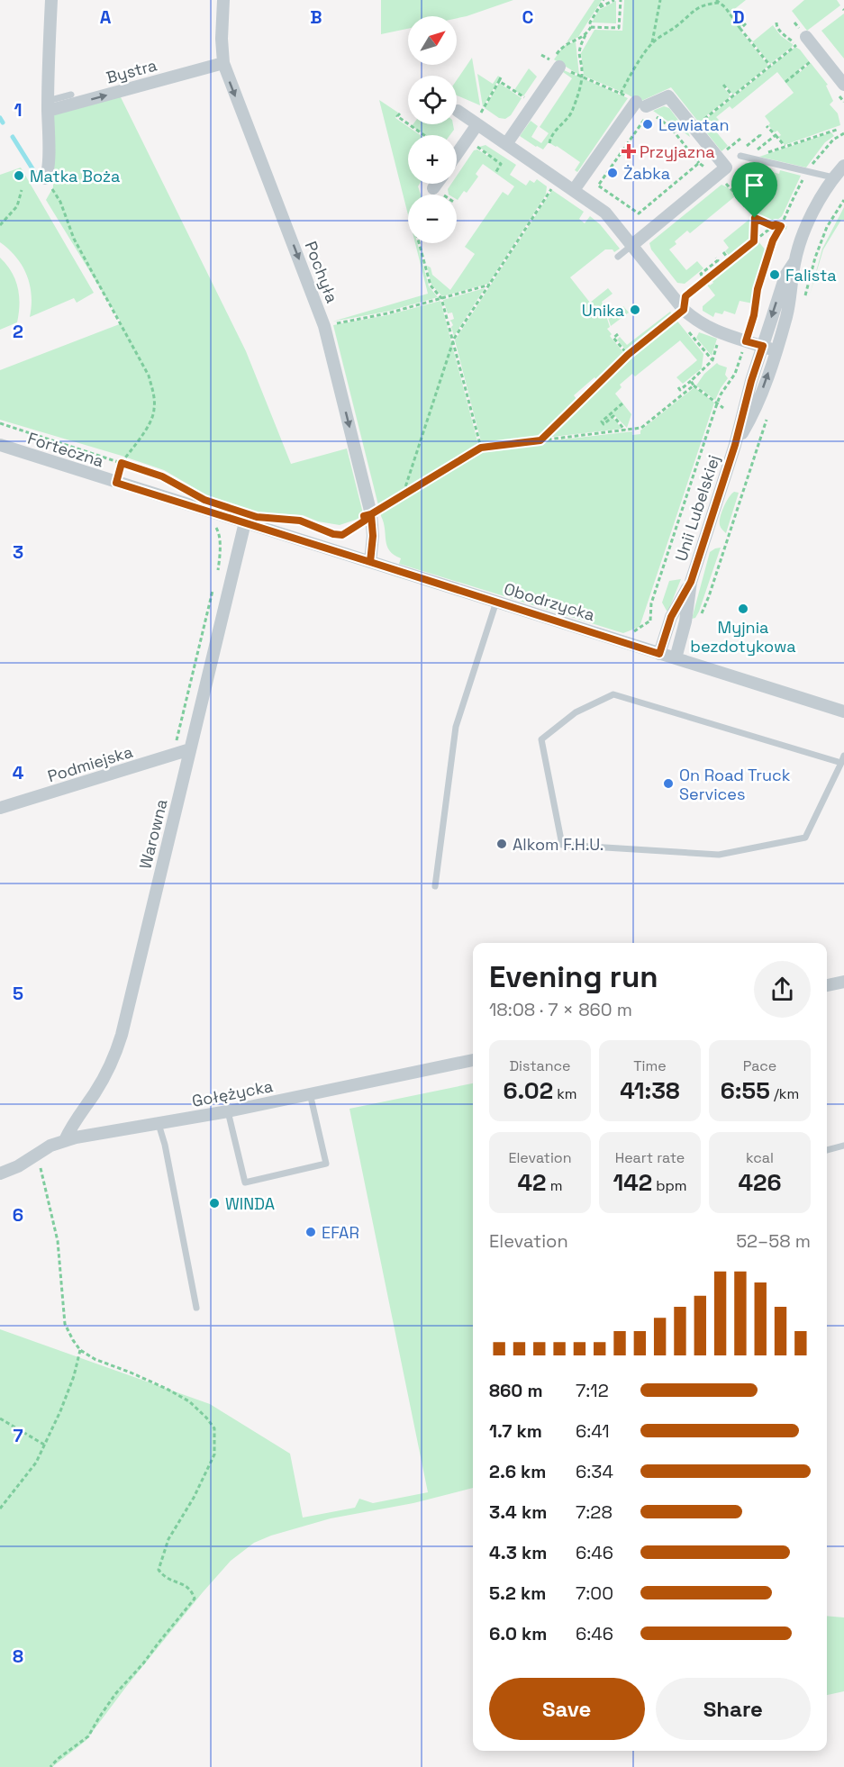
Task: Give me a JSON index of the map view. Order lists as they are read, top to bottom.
{
  "streets": {
    "street": [
      "Bystra",
      "Pochyła",
      "Forteczna",
      "Unii Lubelskiej",
      "Obodrzycka",
      "Podmiejska",
      "Warowna",
      "Gołężycka"
    ]
  },
  "crossings": [
    ["Bystra", "Pochyła"],
    ["Pochyła", "Obodrzycka"],
    ["Forteczna", "Obodrzycka"],
    ["Forteczna", "Warowna"],
    ["Unii Lubelskiej", "Obodrzycka"],
    ["Obodrzycka", "Warowna"],
    ["Podmiejska", "Warowna"],
    ["Warowna", "Gołężycka"]
  ],
  "one_way": ["Bystra", "Pochyła"],
  "places": {
    "other": [
      "Lewiatan",
      "Żabka",
      "Matka Boża",
      "Falista",
      "Unika",
      "Myjnia bezdotykowa",
      "On Road Truck Services",
      "Alkom F.H.U.",
      "WINDA",
      "EFAR"
    ],
    "health": ["Przyjazna"]
  },
  "north": "top right",
  "page": {
    "map_buttons": ["+", "−"],
    "heading": ["Evening run", "18:08 · 7 × 860 m"],
    "stats": [
      ["Distance", "6.02 km"],
      ["Time", "41:38"],
      ["Pace", "6:55 /km"],
      ["Elevation", "42 m"],
      ["Heart rate", "142 bpm"],
      ["kcal", "426"]
    ],
    "chart": ["Elevation", "52–58 m"],
    "list": [
      {
        "name": "860 m",
        "note": "7:12"
      },
      {
        "name": "1.7 km",
        "note": "6:41"
      },
      {
        "name": "2.6 km",
        "note": "6:34"
      },
      {
        "name": "3.4 km",
        "note": "7:28"
      },
      {
        "name": "4.3 km",
        "note": "6:46"
      },
      {
        "name": "5.2 km",
        "note": "7:00"
      },
      {
        "name": "6.0 km",
        "note": "6:46"
      }
    ],
    "buttons": ["Save", "Share"]
  },
  "grid": {
    "columns": [
      "A",
      "B",
      "C",
      "D"
    ],
    "rows": [
      "1",
      "2",
      "3",
      "4",
      "5",
      "6",
      "7",
      "8"
    ]
  }
}
